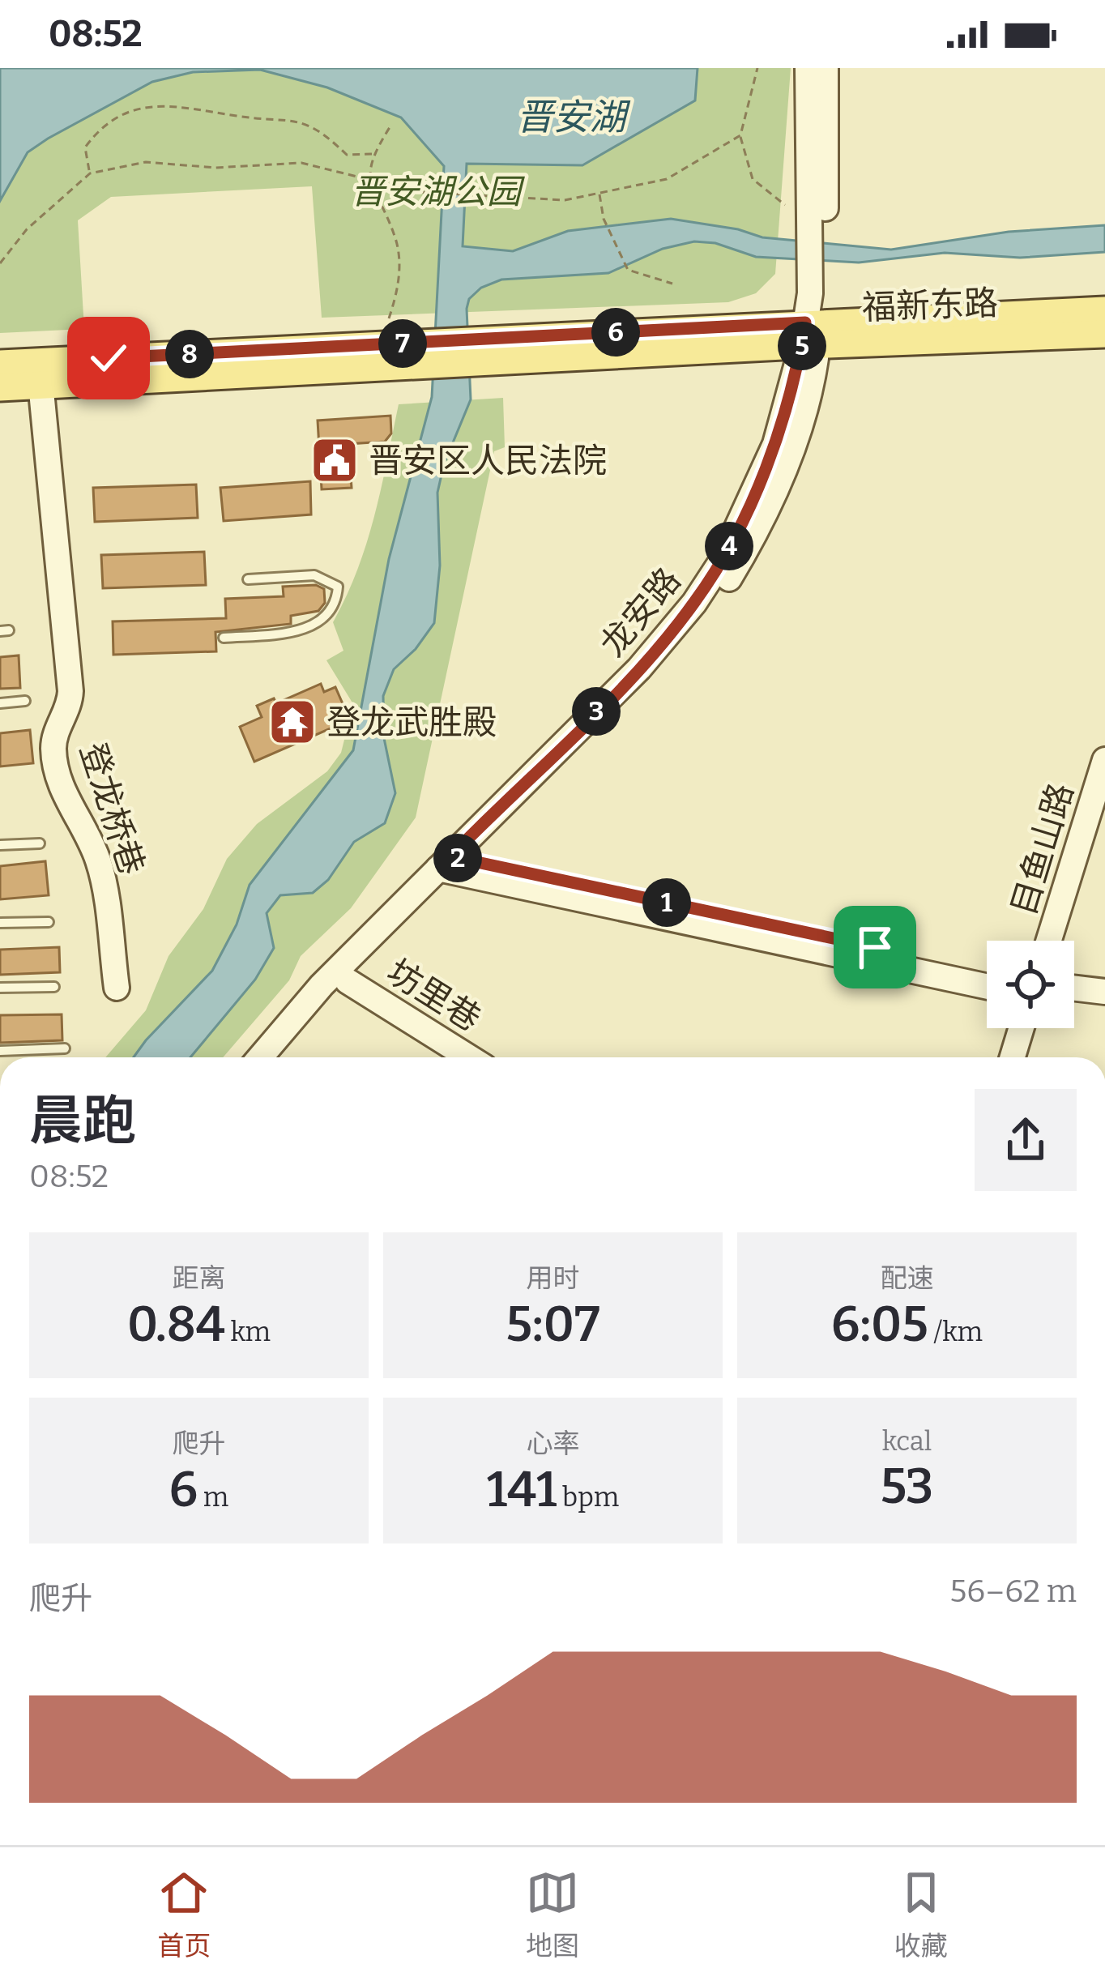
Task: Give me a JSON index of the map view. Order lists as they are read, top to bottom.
{
  "streets": {
    "main road": [
      "福新东路",
      "龙安路",
      "登龙桥巷",
      "目鱼山路",
      "坊里巷"
    ]
  },
  "crossings": [
    ["福新东路", "龙安路"],
    ["福新东路", "登龙桥巷"],
    ["龙安路", "坊里巷"]
  ],
  "water": ["晋安湖"],
  "parks": ["晋安湖公园"],
  "places": {
    "public building": ["晋安区人民法院"],
    "temple": ["登龙武胜殿"]
  },
  "page": {
    "status": "08:52",
    "pins": [
      "6",
      "7",
      "5",
      "8",
      "4",
      "3",
      "2",
      "1"
    ],
    "heading": ["晨跑", "08:52"],
    "stats": [
      ["距离", "0.84 km"],
      ["用时", "5:07"],
      ["配速", "6:05 /km"],
      ["爬升", "6 m"],
      ["心率", "141 bpm"],
      ["kcal", "53"]
    ],
    "chart": ["爬升", "56–62 m"],
    "tabs": ["首页", "地图", "收藏"]
  }
}
